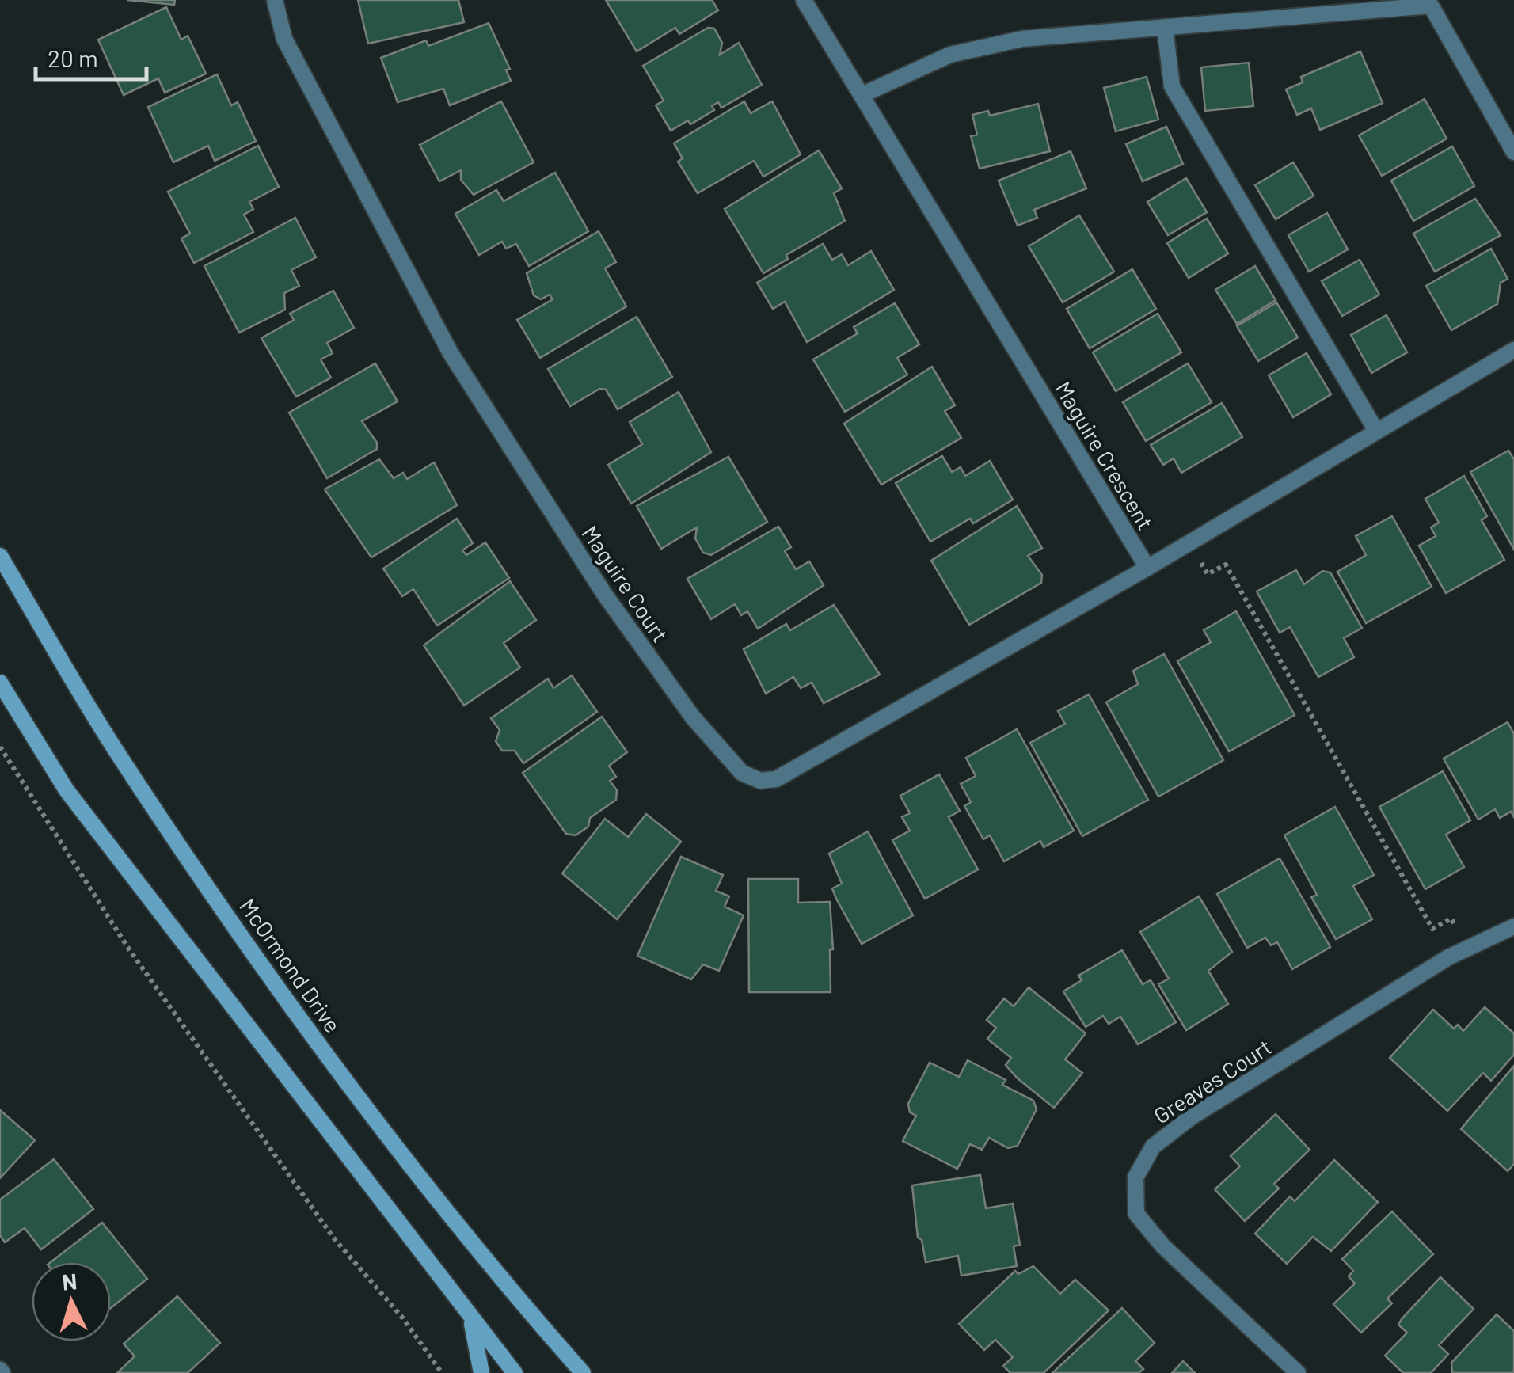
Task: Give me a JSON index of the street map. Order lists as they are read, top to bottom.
{
  "streets": {
    "main road": ["McOrmond Drive"],
    "street": ["Maguire Crescent", "Maguire Court", "Greaves Court"]
  },
  "crossings": [
    ["Maguire Crescent", "Maguire Court"]
  ],
  "scale_bar": "20 m",
  "north": "top"
}
